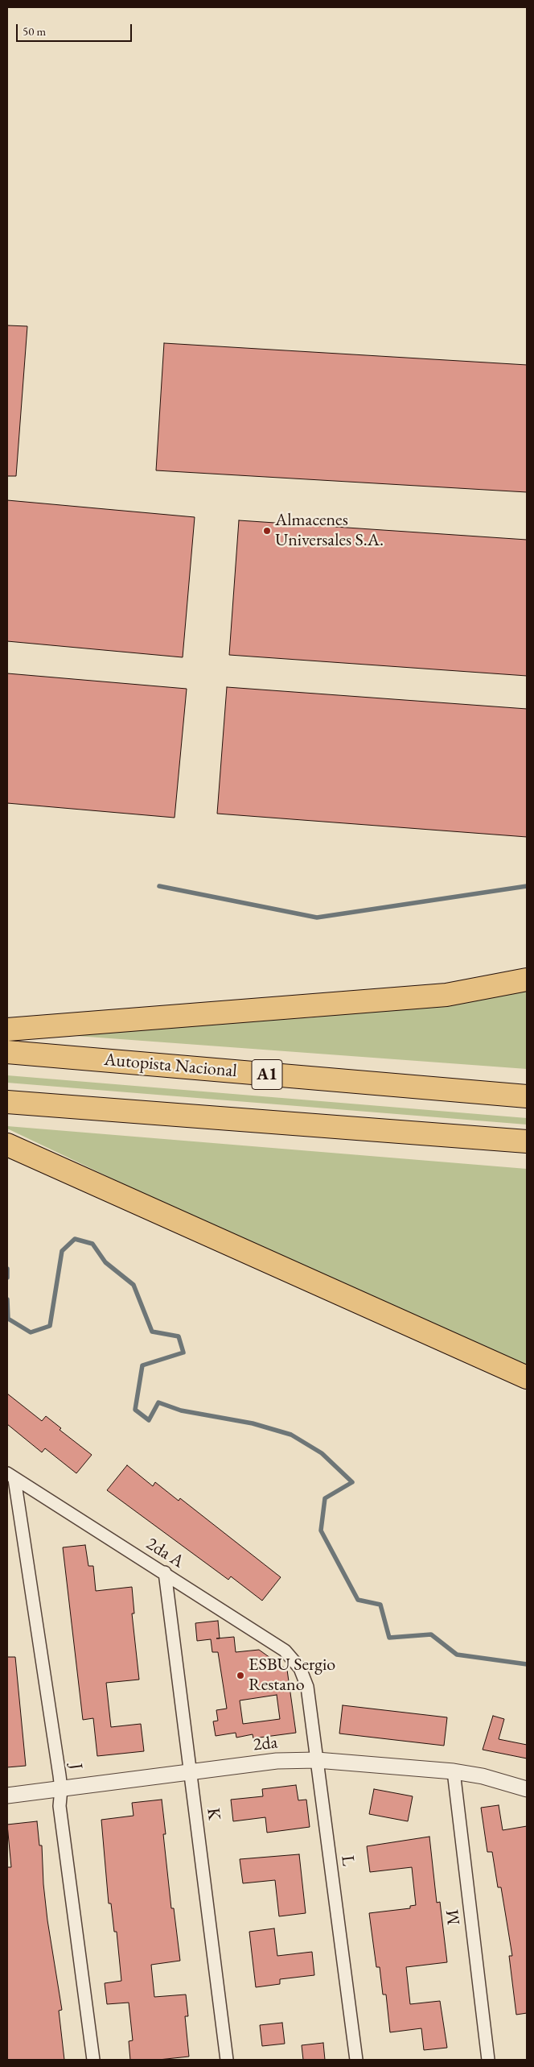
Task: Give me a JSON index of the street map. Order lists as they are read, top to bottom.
{
  "streets": {
    "highway": ["Autopista Nacional", "A1"],
    "street": [
      "2da A",
      "2da",
      "J",
      "K",
      "L",
      "M"
    ]
  },
  "crossings": [
    ["2da A", "J"],
    ["2da A", "K"],
    ["2da A", "L"],
    ["2da", "J"],
    ["2da", "K"],
    ["2da", "L"],
    ["2da", "M"]
  ],
  "places": ["Almacenes Universales S.A.", "ESBU Sergio Restano"],
  "scale_bar": "50 m"
}
